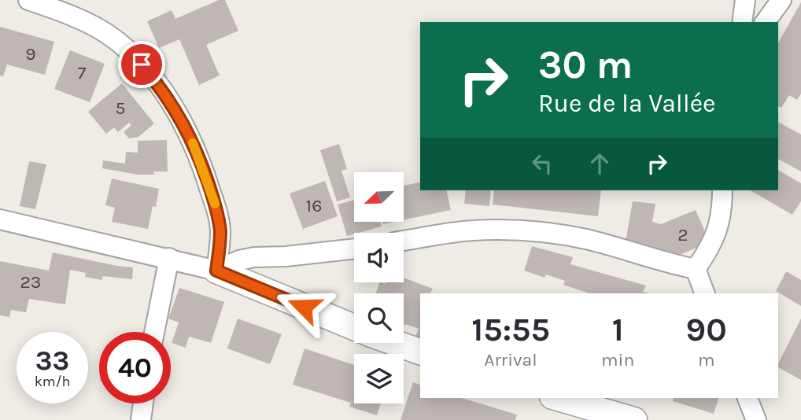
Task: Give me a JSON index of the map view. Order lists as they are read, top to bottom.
{
  "house_numbers": [
    "9",
    "7",
    "5",
    "16",
    "2",
    "23"
  ],
  "north": "bottom left",
  "page": {
    "turn": ["30 m", "Rue de la Vallée"],
    "eta": [
      "15:55",
      "Arrival",
      "1",
      "min",
      "90",
      "m"
    ],
    "speed": "33 km/h",
    "limit": "40"
  }
}
